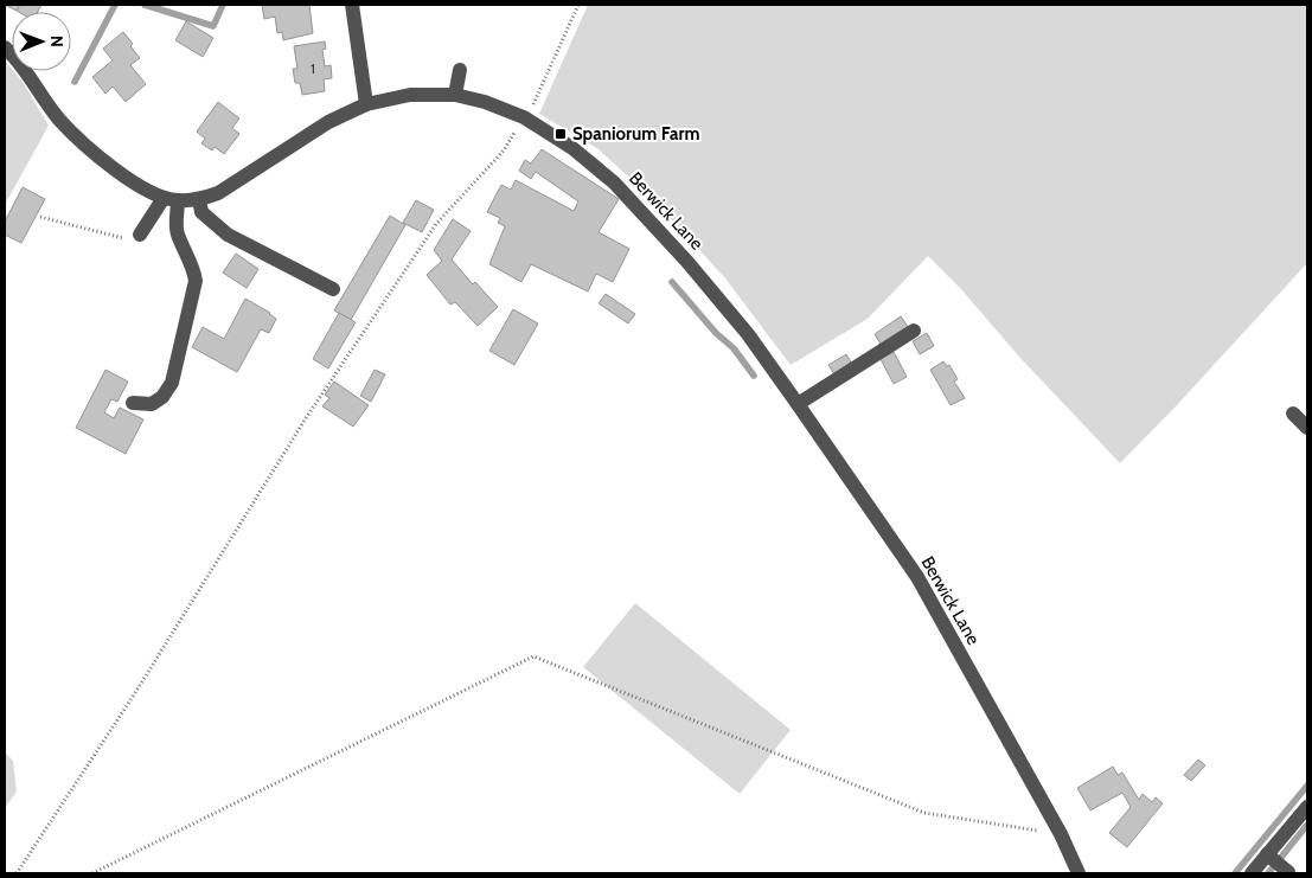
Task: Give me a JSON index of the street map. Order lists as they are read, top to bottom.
{
  "streets": {
    "street": ["Berwick Lane"]
  },
  "places": {
    "transit": ["Spaniorum Farm"]
  },
  "house_numbers": ["1"],
  "north": "right"
}
